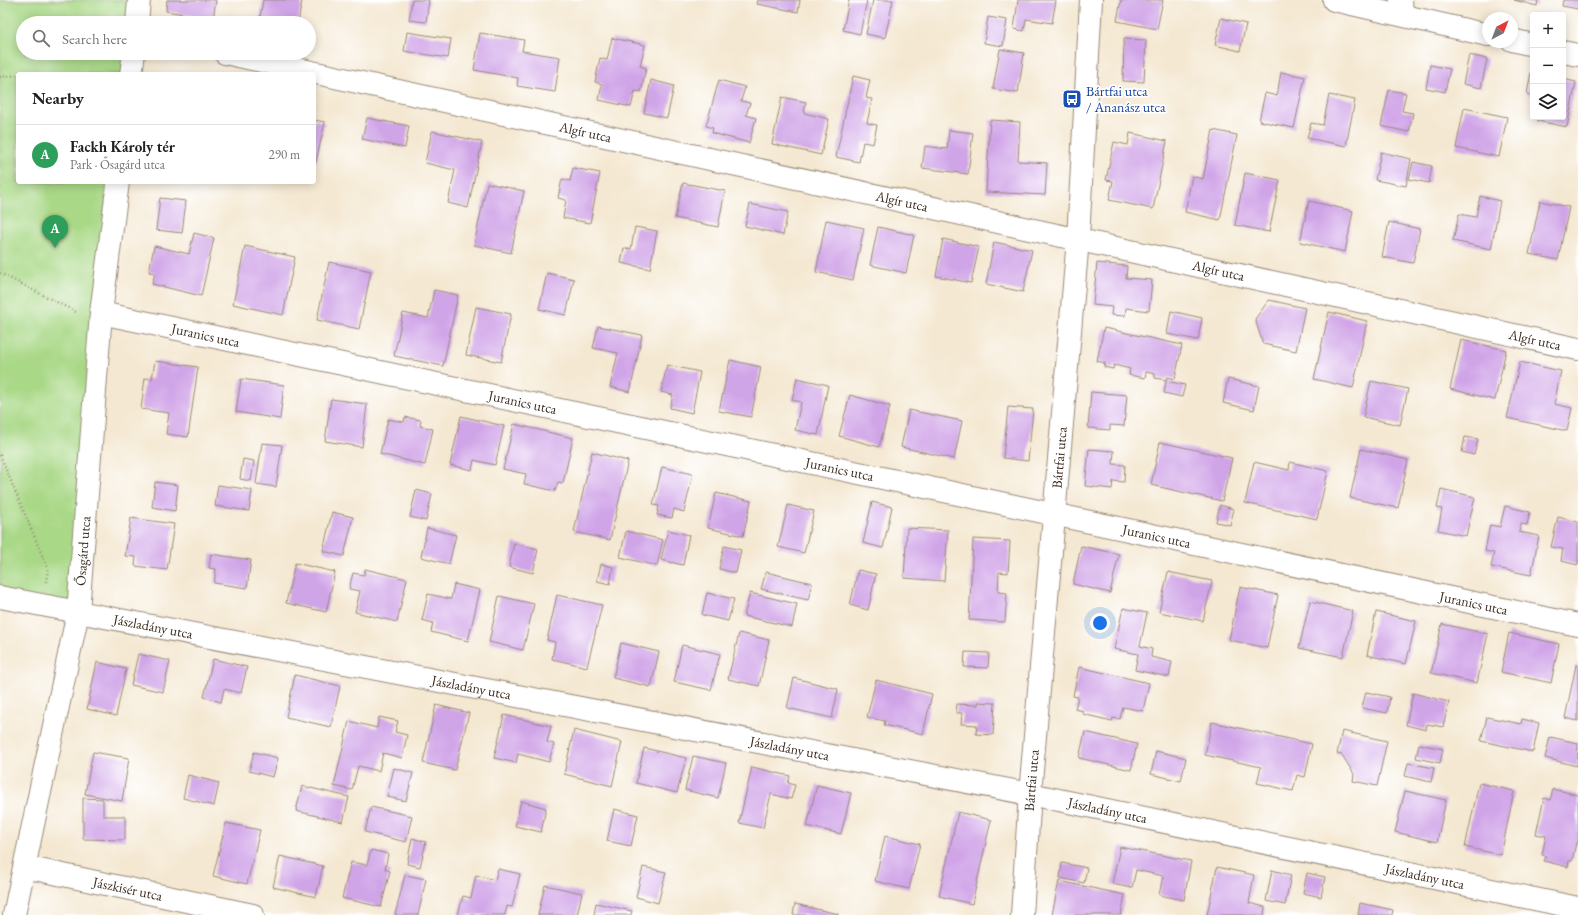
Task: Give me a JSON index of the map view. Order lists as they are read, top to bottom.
{
  "streets": {
    "street": [
      "Algír utca",
      "Juranics utca",
      "Bártfai utca",
      "Ősagárd utca",
      "Jászladány utca",
      "Jászkisér utca"
    ]
  },
  "crossings": [
    ["Algír utca", "Bártfai utca"],
    ["Juranics utca", "Bártfai utca"],
    ["Juranics utca", "Ősagárd utca"],
    ["Bártfai utca", "Jászladány utca"],
    ["Ősagárd utca", "Jászladány utca"],
    ["Ősagárd utca", "Jászkisér utca"]
  ],
  "places": {
    "bus stop": ["Bártfai utca / Ananász utca"]
  },
  "north": "top right",
  "page": {
    "map_buttons": ["+", "−"],
    "search": "Search here",
    "heading": "Nearby",
    "list": [
      {
        "mark": "A",
        "name": "Fackh Károly tér",
        "note": "Park · Ősagárd utca",
        "value": "290 m"
      }
    ],
    "pins": "A"
  }
}
